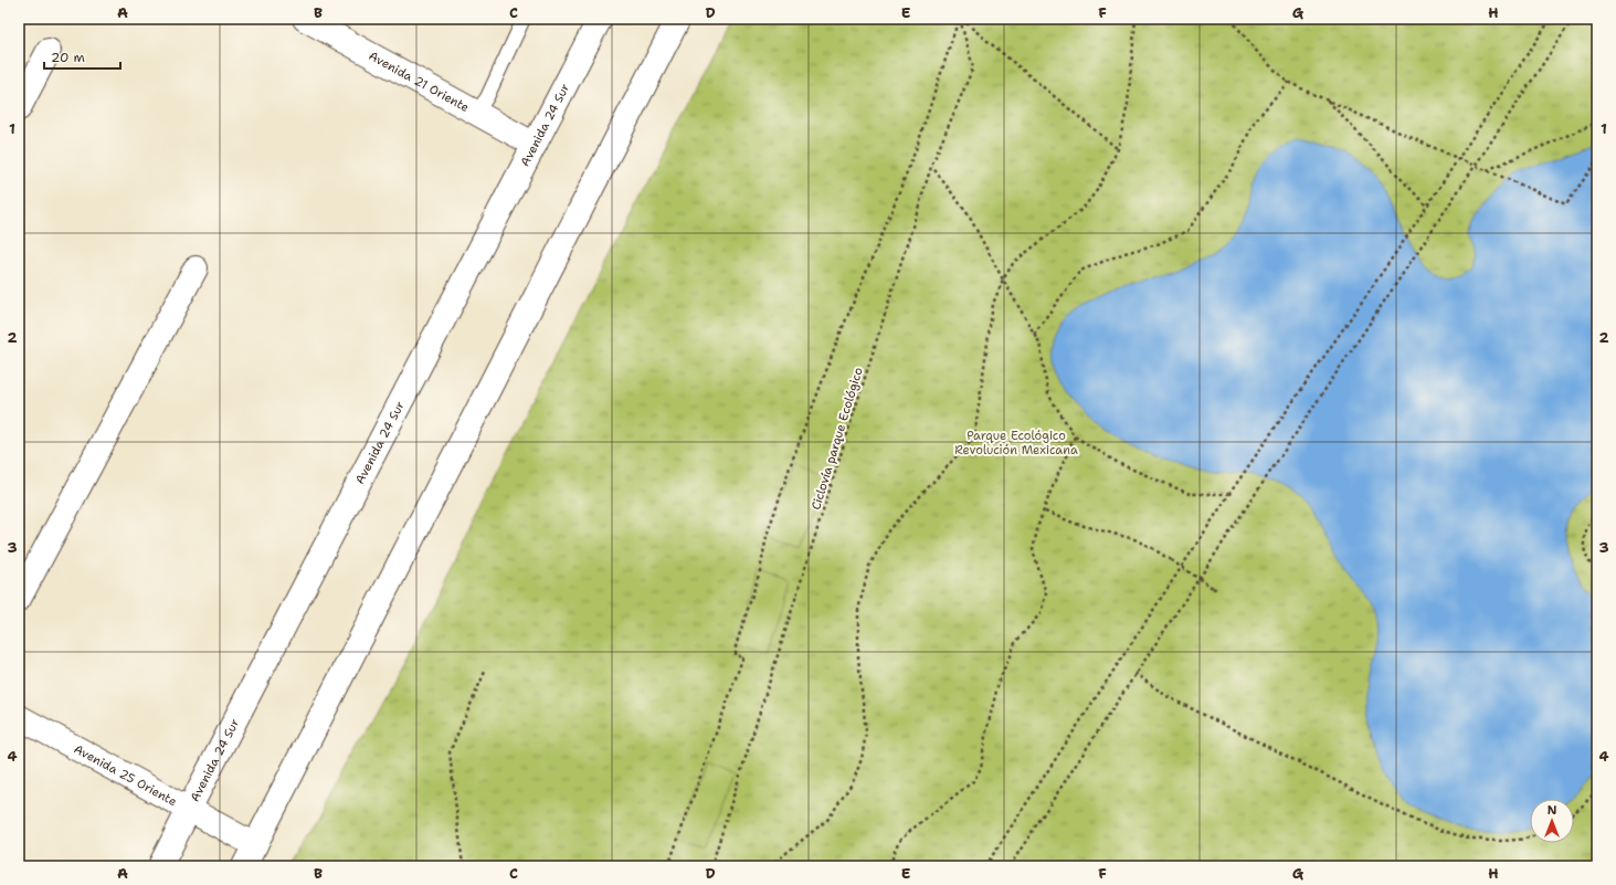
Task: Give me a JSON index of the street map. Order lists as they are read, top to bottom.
{
  "streets": {
    "main road": ["Avenida 21 Oriente", "Avenida 24 Sur", "Avenida 25 Oriente"],
    "path": ["Ciclovía parque Ecológico"]
  },
  "crossings": [
    ["Avenida 21 Oriente", "Avenida 24 Sur"],
    ["Avenida 24 Sur", "Avenida 25 Oriente"]
  ],
  "parks": ["Parque Ecológico Revolución Mexicana"],
  "scale_bar": "20 m",
  "north": "top",
  "grid": {
    "columns": [
      "A",
      "B",
      "C",
      "D",
      "E",
      "F",
      "G",
      "H"
    ],
    "rows": [
      "1",
      "2",
      "3",
      "4"
    ]
  }
}
